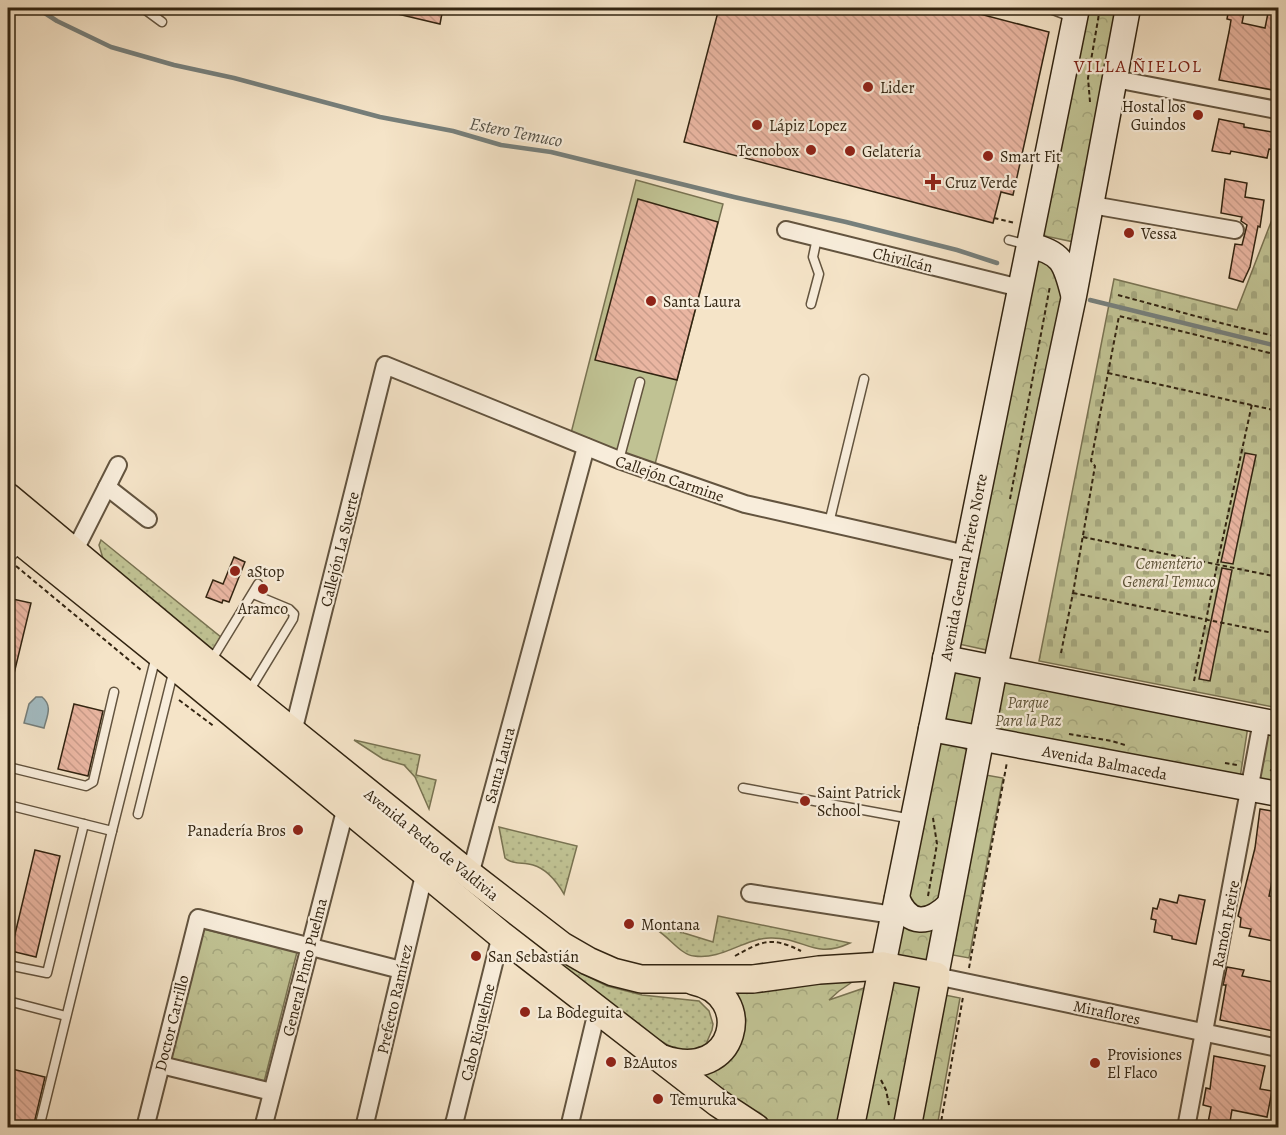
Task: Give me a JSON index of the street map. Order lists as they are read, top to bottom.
{
  "streets": {
    "main road": ["Avenida General Prieto Norte", "Avenida Pedro de Valdivia"],
    "street": [
      "Chivilcán",
      "Callejón Carmine",
      "Callejón La Suerte",
      "Avenida Balmaceda",
      "Santa Laura",
      "Ramón Freire",
      "General Pinto Puelma",
      "Prefecto Ramírez",
      "Miraflores",
      "Doctor Carrillo",
      "Cabo Riquelme"
    ]
  },
  "crossings": [
    ["Chivilcán", "Avenida General Prieto Norte"],
    ["Callejón Carmine", "Callejón La Suerte"],
    ["Callejón Carmine", "Avenida General Prieto Norte"],
    ["Callejón Carmine", "Santa Laura"],
    ["Callejón La Suerte", "Avenida Pedro de Valdivia"],
    ["Avenida General Prieto Norte", "Avenida Balmaceda"],
    ["Avenida General Prieto Norte", "Avenida Pedro de Valdivia"],
    ["Avenida Balmaceda", "Ramón Freire"],
    ["Santa Laura", "Avenida Pedro de Valdivia"],
    ["Avenida Pedro de Valdivia", "General Pinto Puelma"],
    ["Avenida Pedro de Valdivia", "Prefecto Ramírez"],
    ["Avenida Pedro de Valdivia", "Miraflores"],
    ["Avenida Pedro de Valdivia", "Cabo Riquelme"],
    ["Ramón Freire", "Miraflores"],
    ["General Pinto Puelma", "Doctor Carrillo"]
  ],
  "districts": ["VILLA ÑIELOL"],
  "water": ["Estero Temuco"],
  "parks": ["Cementerio General Temuco", "Parque Para la Paz"],
  "places": {
    "other": [
      "Lider",
      "Hostal los Guindos",
      "Lápiz Lopez",
      "Tecnobox",
      "Gelatería",
      "Smart Fit",
      "Vessa",
      "Santa Laura",
      "aStop",
      "Aramco",
      "Saint Patrick School",
      "Panadería Bros",
      "Montana",
      "San Sebastián",
      "La Bodeguita",
      "B2Autos",
      "Provisiones El Flaco",
      "Temuruka"
    ],
    "health": ["Cruz Verde"]
  }
}
